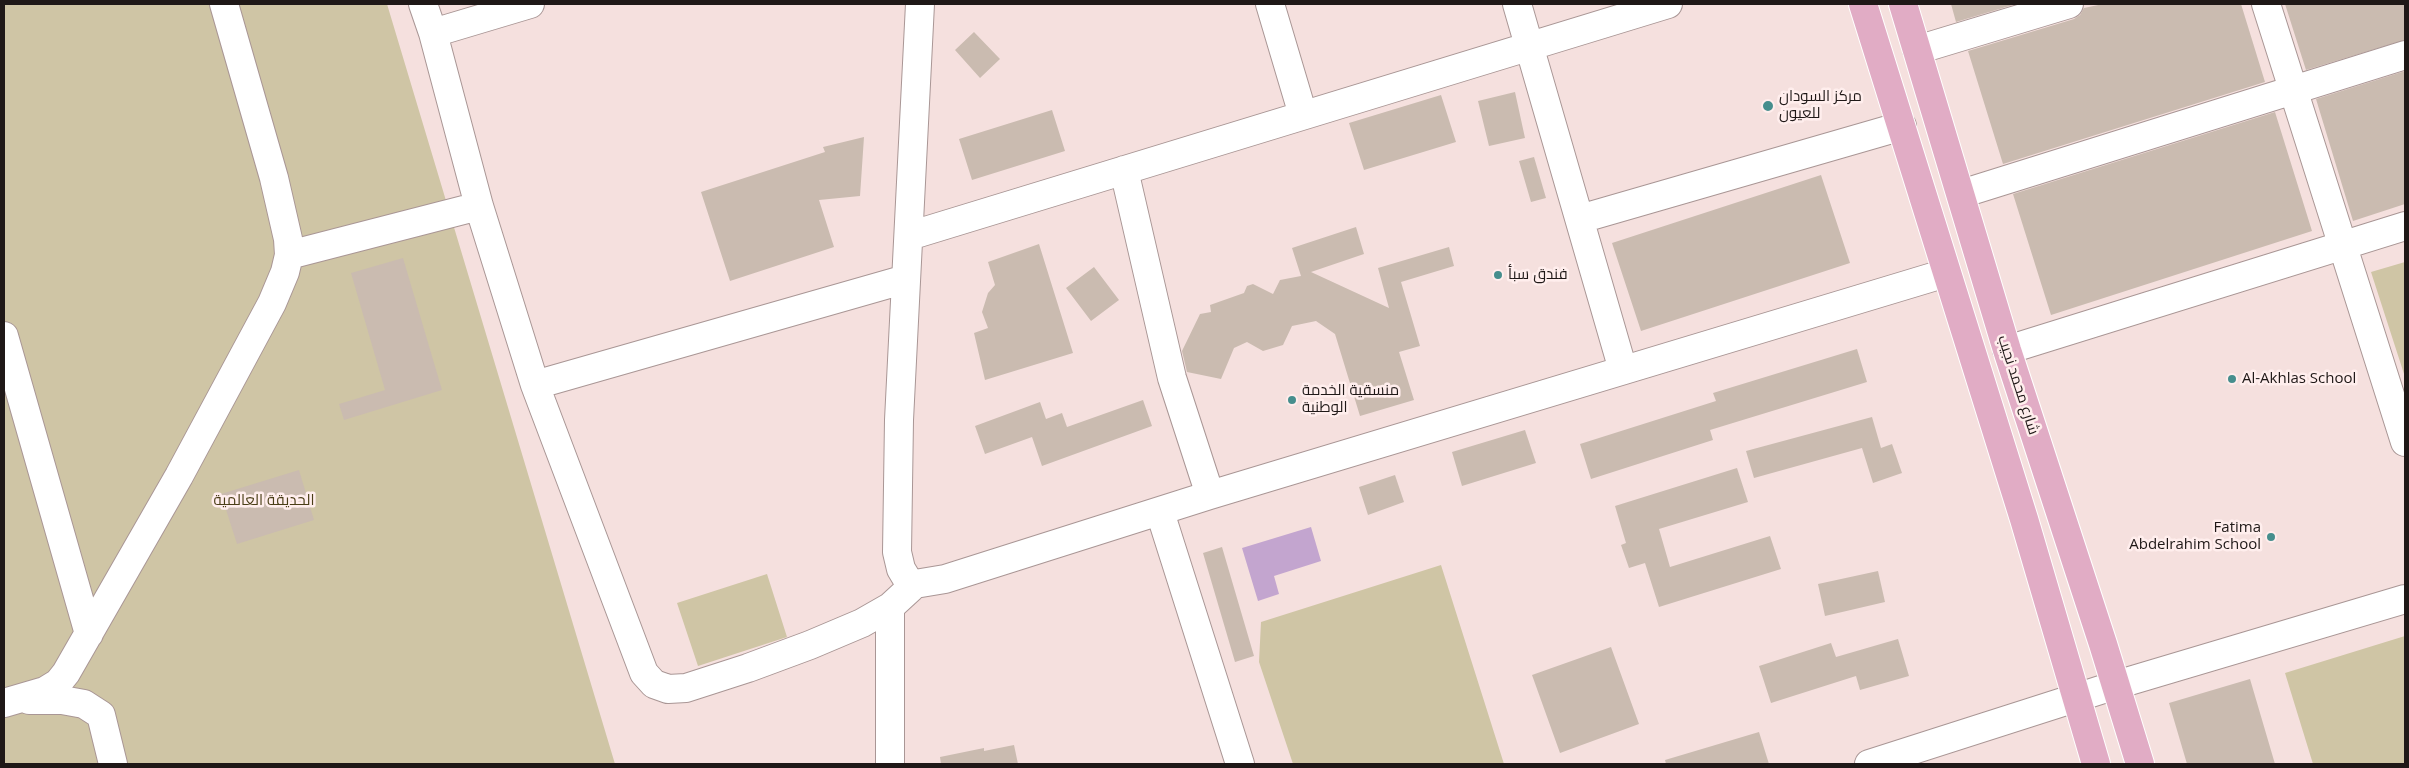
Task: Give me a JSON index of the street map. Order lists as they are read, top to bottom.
{
  "streets": {
    "main road": ["شارع محمد نجيب"]
  },
  "parks": ["الحديقة العالمية"],
  "places": [
    "مركز السودان للعيون",
    "فندق سبأ",
    "Al-Akhlas School",
    "منسقية الخدمة الوطنية",
    "Fatima Abdelrahim School"
  ]
}
